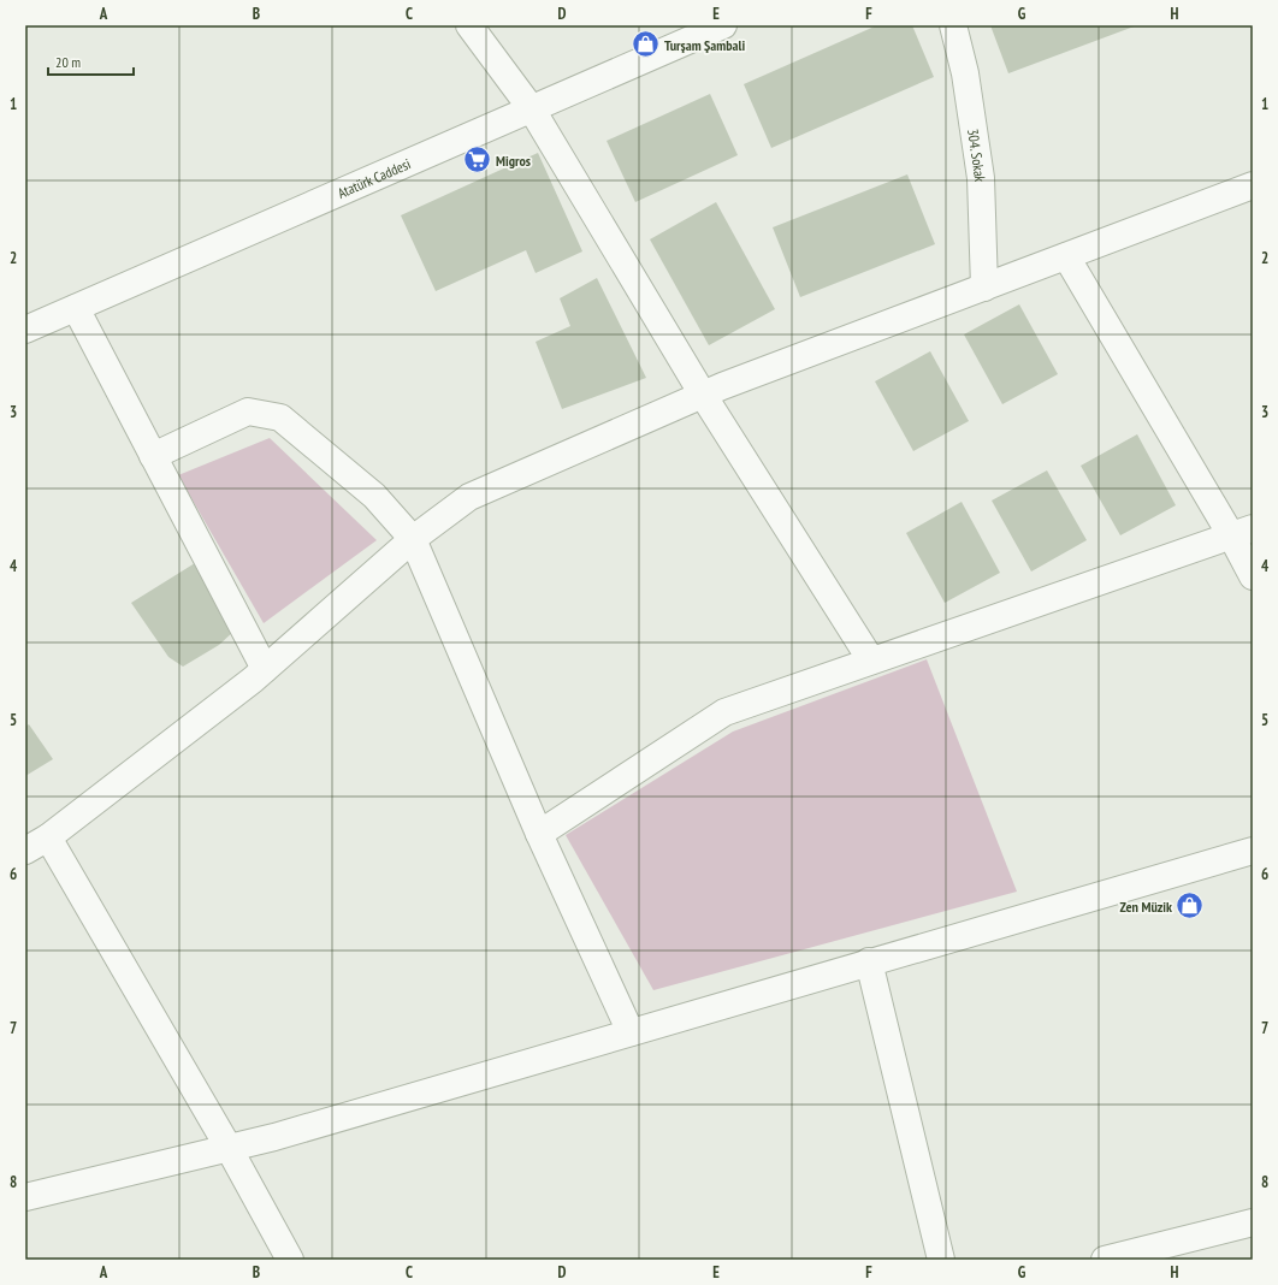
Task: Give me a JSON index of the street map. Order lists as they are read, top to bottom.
{
  "streets": {
    "street": ["304. Sokak", "Atatürk Caddesi"]
  },
  "places": {
    "shop": ["Turşam Şambali", "Zen Müzik"],
    "supermarket": ["Migros"]
  },
  "scale_bar": "20 m",
  "grid": {
    "columns": [
      "A",
      "B",
      "C",
      "D",
      "E",
      "F",
      "G",
      "H"
    ],
    "rows": [
      "1",
      "2",
      "3",
      "4",
      "5",
      "6",
      "7",
      "8"
    ]
  }
}
